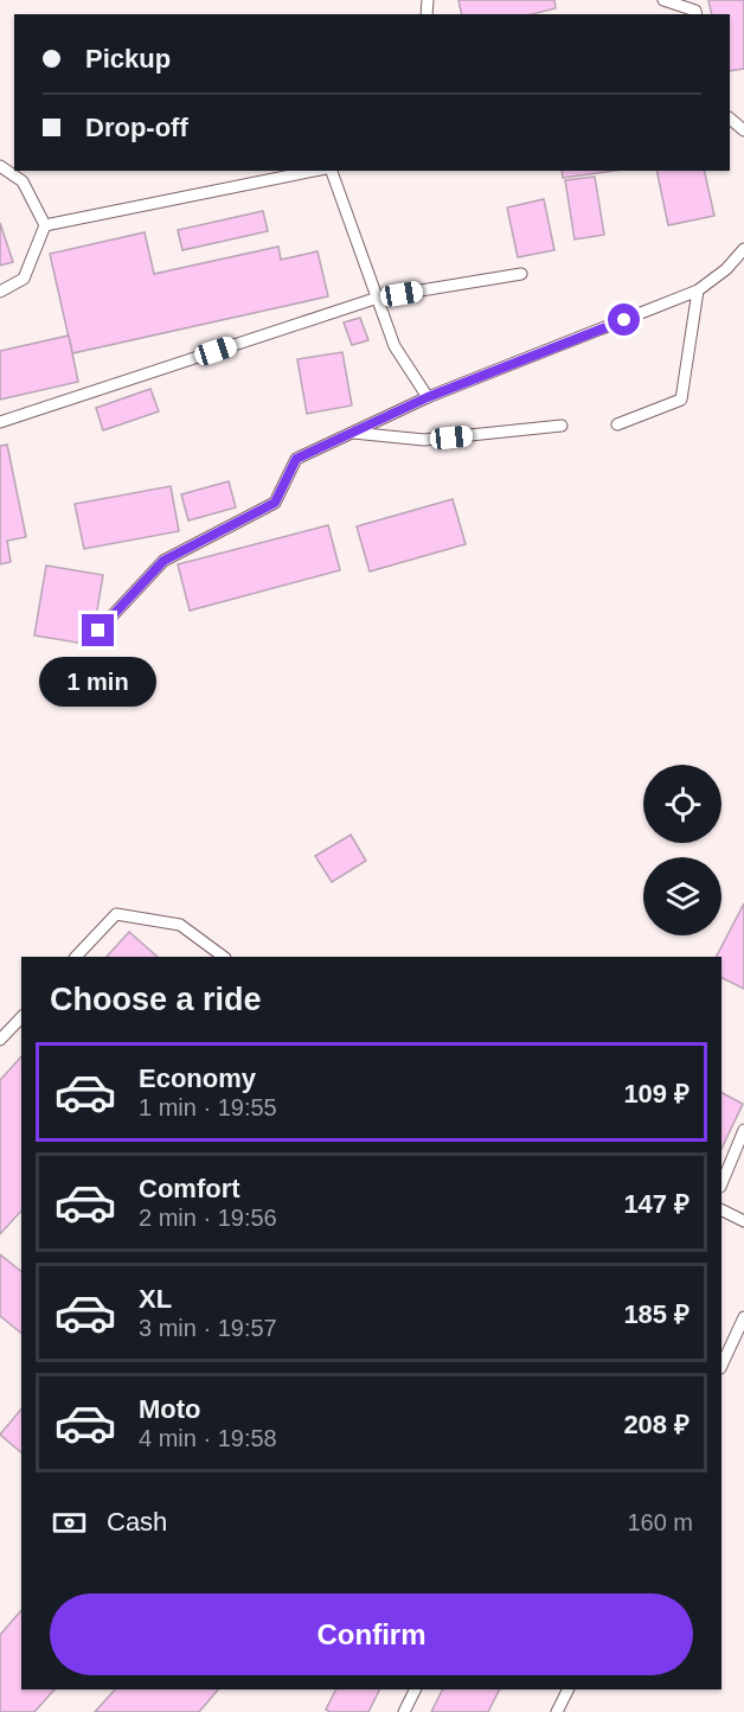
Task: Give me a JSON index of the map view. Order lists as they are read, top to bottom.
{
  "page": {
    "banner": ["Pickup", "Drop-off"],
    "bubble": "1 min",
    "heading": "Choose a ride",
    "list": [
      {
        "name": "Economy",
        "note": "1 min · 19:55",
        "value": "109 ₽"
      },
      {
        "name": "Comfort",
        "note": "2 min · 19:56",
        "value": "147 ₽"
      },
      {
        "name": "XL",
        "note": "3 min · 19:57",
        "value": "185 ₽"
      },
      {
        "name": "Moto",
        "note": "4 min · 19:58",
        "value": "208 ₽"
      }
    ],
    "pay": ["Cash", "160 m"],
    "buttons": "Confirm"
  }
}
